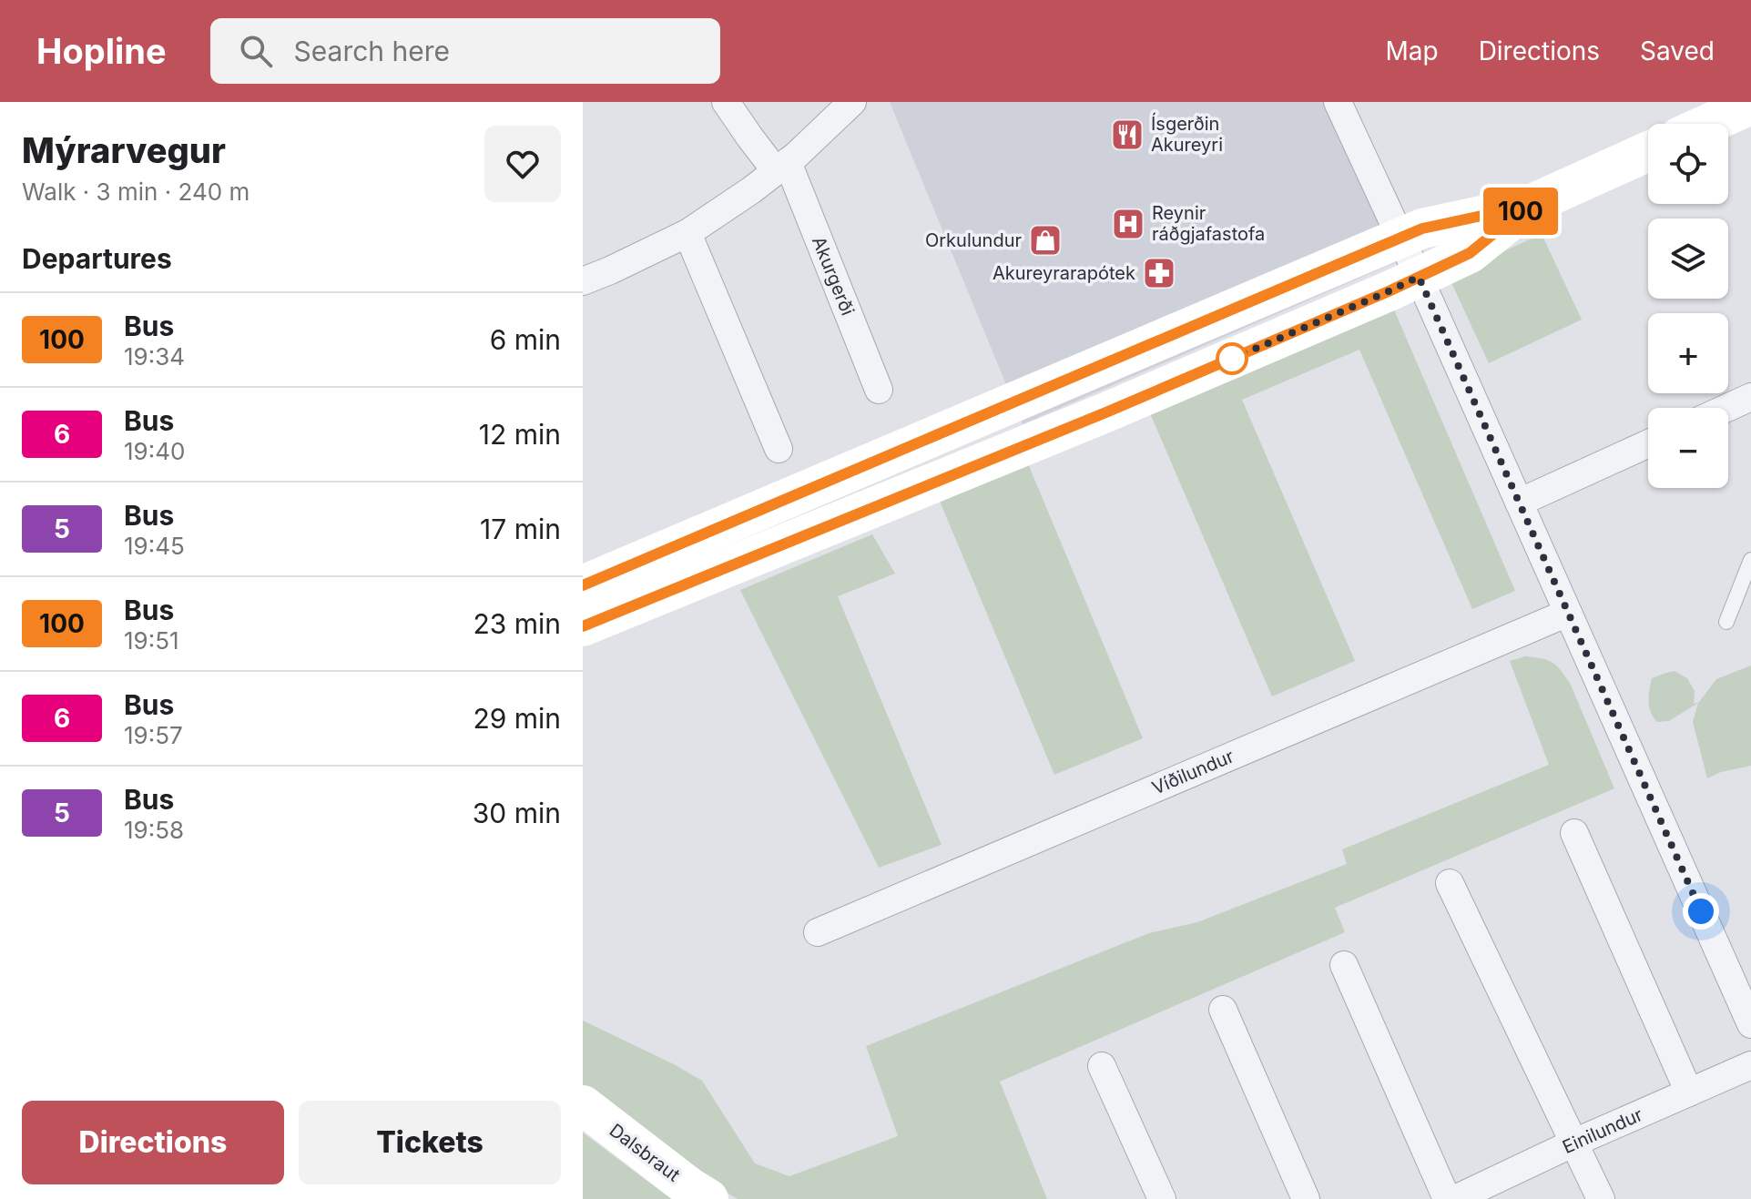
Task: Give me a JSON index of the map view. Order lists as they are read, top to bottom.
{
  "streets": {
    "main road": ["Dalsbraut"],
    "street": ["Akurgerði", "Víðilundur", "Einilundur"]
  },
  "places": {
    "restaurant": ["Ísgerðin Akureyri"],
    "hospital": ["Reynir ráðgjafastofa"],
    "shop": ["Orkulundur"],
    "pharmacy": ["Akureyrarapótek"]
  },
  "lines": ["bus line 100"],
  "page": {
    "header": "Hopline",
    "search": "Search here",
    "nav": ["Map", "Directions", "Saved"],
    "heading": [
      ["Mýrarvegur", "Walk · 3 min · 240 m"],
      "Departures"
    ],
    "on_map": "100",
    "map_buttons": ["+", "−"],
    "list": [
      {
        "mark": "100",
        "name": "Bus",
        "note": "19:34",
        "value": "6 min"
      },
      {
        "mark": "6",
        "name": "Bus",
        "note": "19:40",
        "value": "12 min"
      },
      {
        "mark": "5",
        "name": "Bus",
        "note": "19:45",
        "value": "17 min"
      },
      {
        "mark": "100",
        "name": "Bus",
        "note": "19:51",
        "value": "23 min"
      },
      {
        "mark": "6",
        "name": "Bus",
        "note": "19:57",
        "value": "29 min"
      },
      {
        "mark": "5",
        "name": "Bus",
        "note": "19:58",
        "value": "30 min"
      }
    ],
    "buttons": ["Directions", "Tickets"]
  }
}
